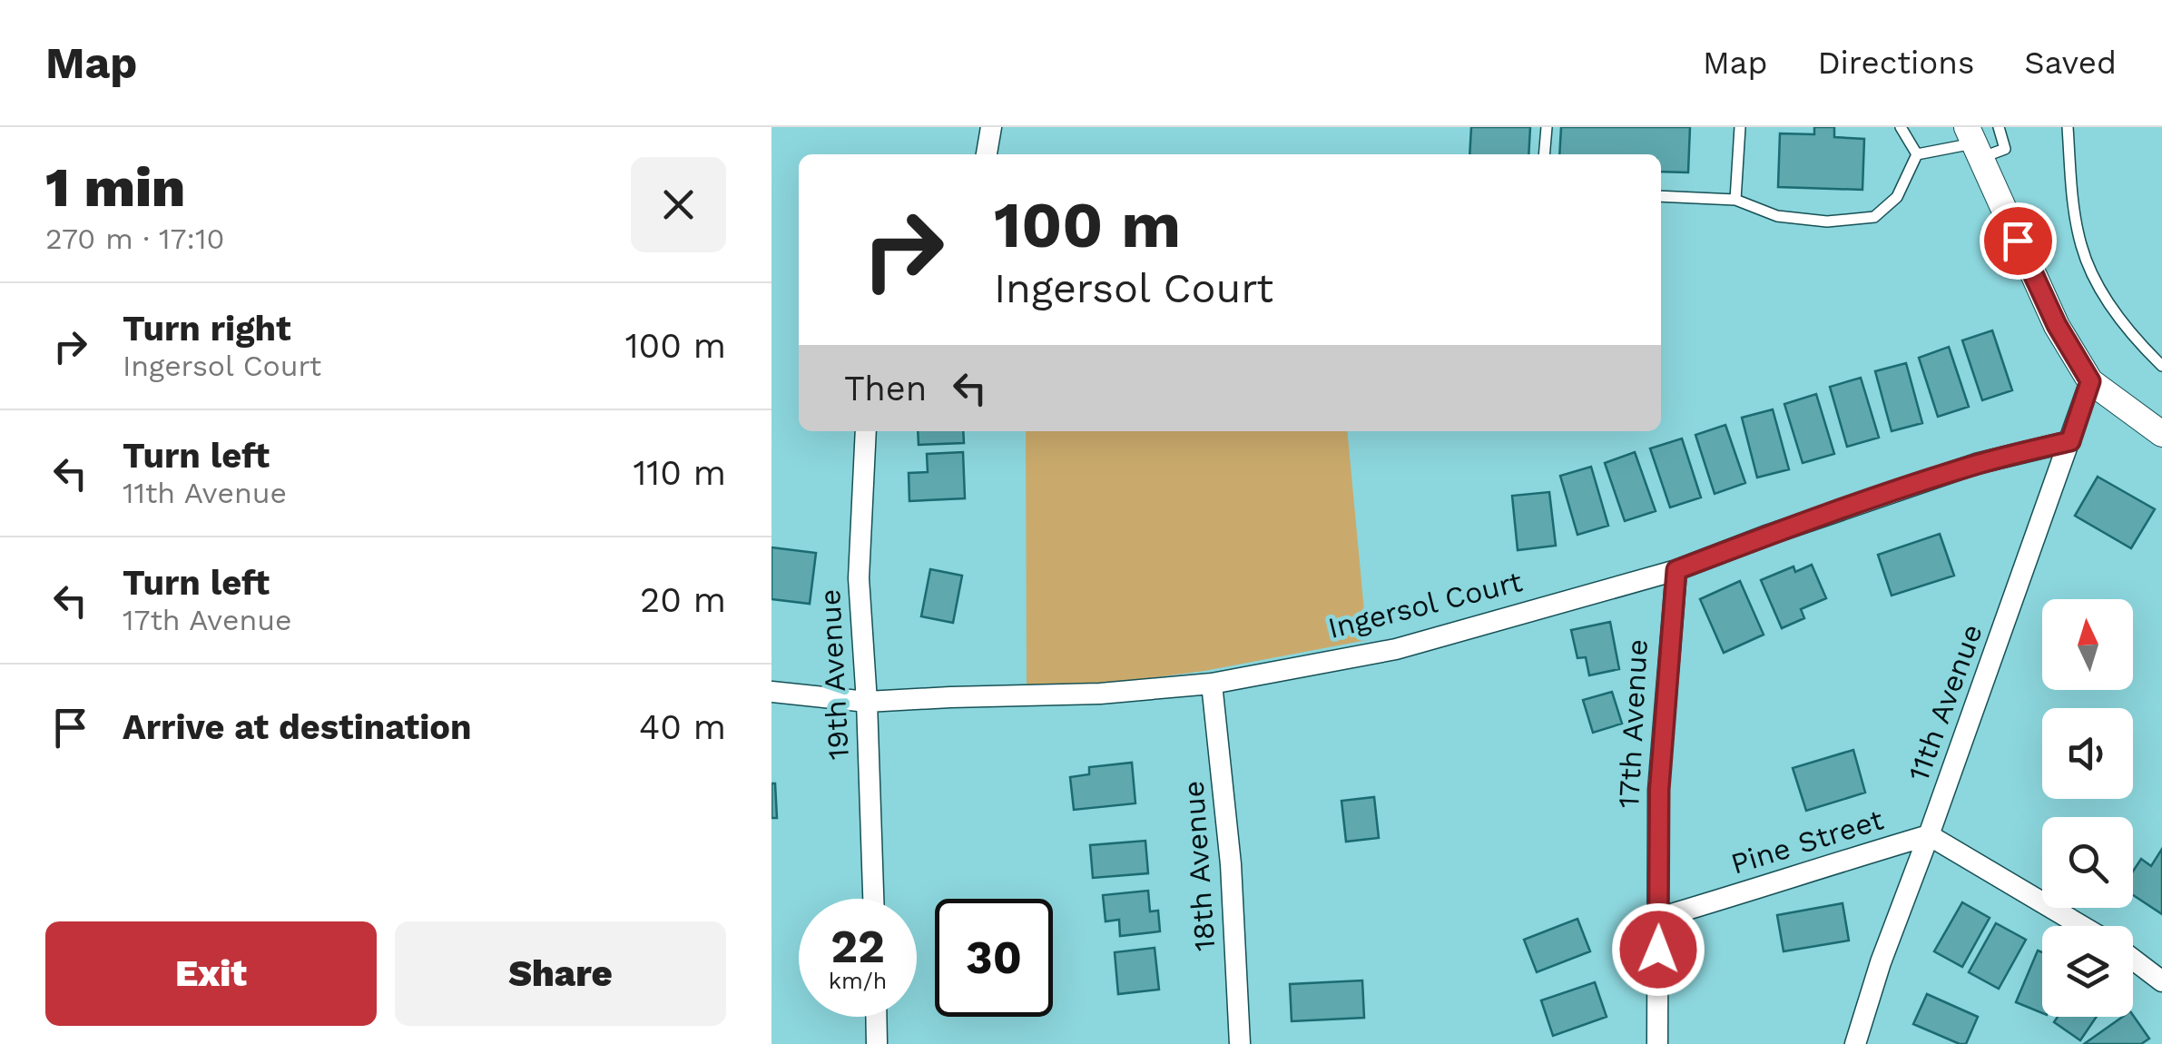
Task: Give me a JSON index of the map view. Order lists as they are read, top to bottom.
{
  "streets": {
    "street": [
      "Ingersol Court",
      "19th Avenue",
      "11th Avenue",
      "17th Avenue",
      "Pine Street",
      "18th Avenue"
    ]
  },
  "crossings": [
    ["Ingersol Court", "19th Avenue"],
    ["Ingersol Court", "11th Avenue"],
    ["Ingersol Court", "17th Avenue"],
    ["Ingersol Court", "18th Avenue"],
    ["11th Avenue", "Pine Street"],
    ["17th Avenue", "Pine Street"]
  ],
  "north": "top",
  "page": {
    "header": "Map",
    "nav": ["Map", "Directions", "Saved"],
    "heading": ["1 min", "270 m · 17:10"],
    "turn": ["100 m", "Ingersol Court"],
    "list": [
      {
        "name": "Turn right",
        "note": "Ingersol Court",
        "value": "100 m"
      },
      {
        "name": "Turn left",
        "note": "11th Avenue",
        "value": "110 m"
      },
      {
        "name": "Turn left",
        "note": "17th Avenue",
        "value": "20 m"
      },
      {
        "name": "Arrive at destination",
        "value": "40 m"
      }
    ],
    "then": "Then",
    "speed": "22 km/h",
    "limit": "30",
    "buttons": ["Exit", "Share"]
  }
}
